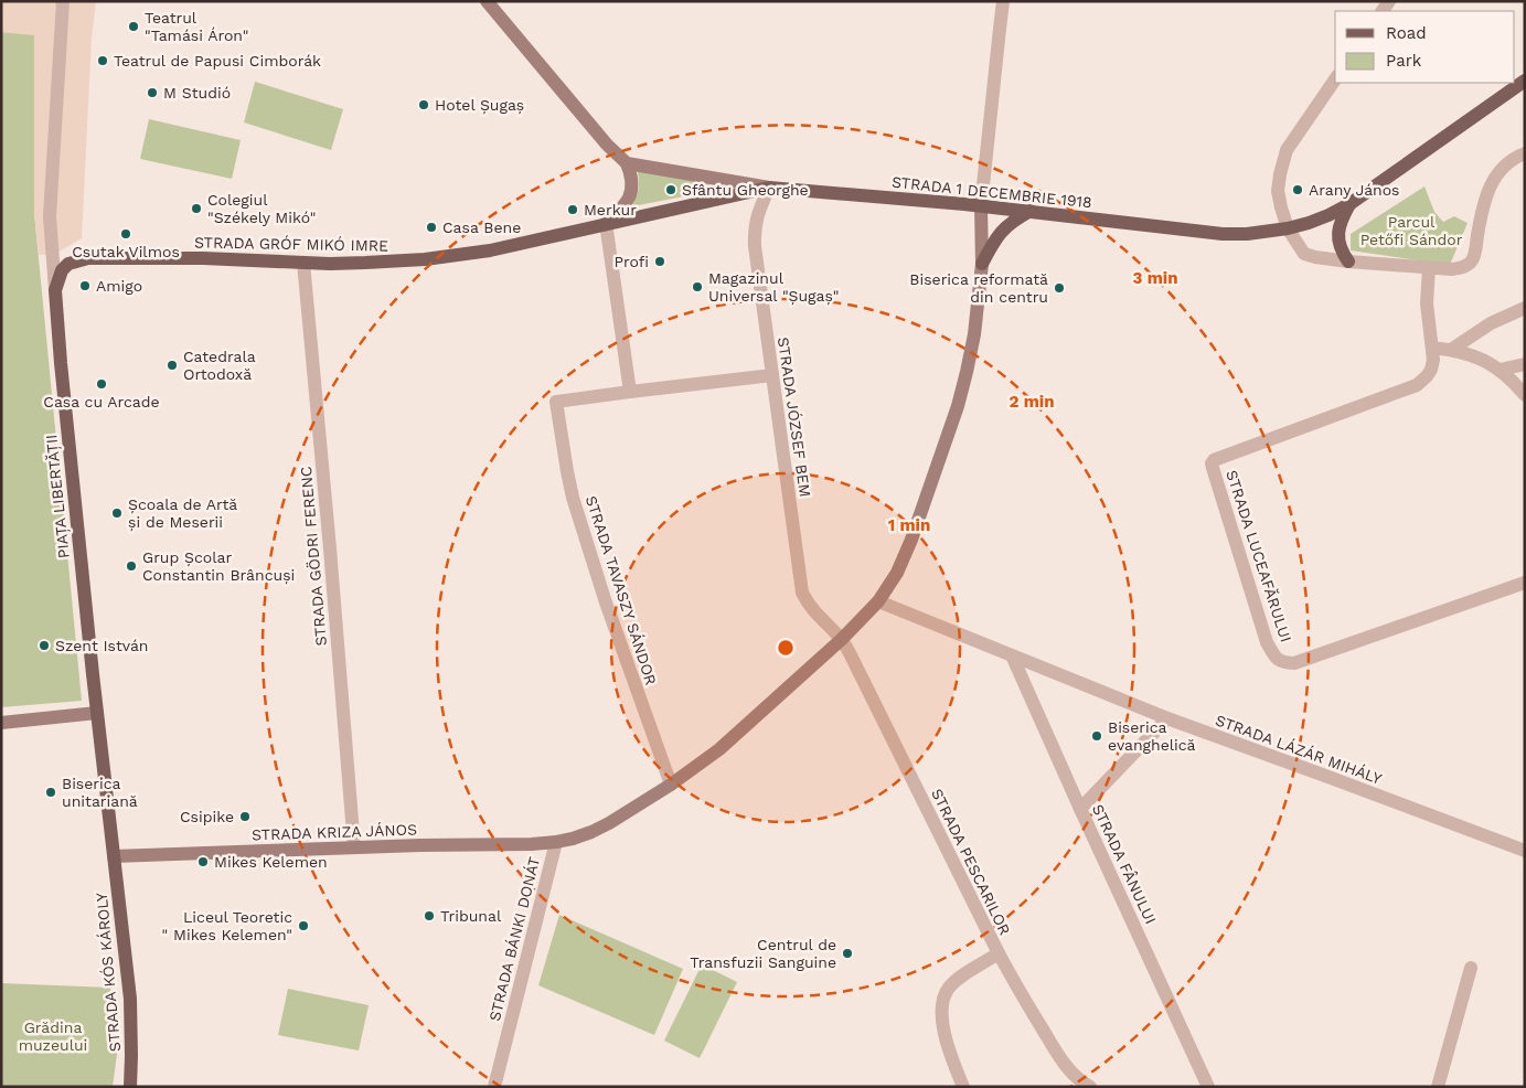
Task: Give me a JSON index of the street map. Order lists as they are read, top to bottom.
{
  "streets": {
    "main road": [
      "STRADA 1 DECEMBRIE 1918",
      "STRADA GRÓF MIKÓ IMRE",
      "PIAȚA LIBERTĂȚII",
      "STRADA KÓS KÁROLY"
    ],
    "street": [
      "STRADA JÓZSEF BEM",
      "STRADA GÖDRI FERENC",
      "STRADA LUCEAFĂRULUI",
      "STRADA TAVASZY SÁNDOR",
      "STRADA LÁZÁR MIHÁLY",
      "STRADA KRIZA JÁNOS",
      "STRADA PESCARILOR",
      "STRADA FÂNULUI",
      "STRADA BÁNKI DONÁT"
    ]
  },
  "crossings": [
    ["STRADA 1 DECEMBRIE 1918", "STRADA GRÓF MIKÓ IMRE"],
    ["STRADA 1 DECEMBRIE 1918", "STRADA JÓZSEF BEM"],
    ["STRADA 1 DECEMBRIE 1918", "STRADA BÁNKI DONÁT"],
    ["STRADA GRÓF MIKÓ IMRE", "STRADA JÓZSEF BEM"],
    ["STRADA GRÓF MIKÓ IMRE", "PIAȚA LIBERTĂȚII"],
    ["STRADA GRÓF MIKÓ IMRE", "STRADA GÖDRI FERENC"],
    ["STRADA JÓZSEF BEM", "STRADA PESCARILOR"],
    ["STRADA JÓZSEF BEM", "STRADA BÁNKI DONÁT"],
    ["PIAȚA LIBERTĂȚII", "STRADA KRIZA JÁNOS"],
    ["PIAȚA LIBERTĂȚII", "STRADA KÓS KÁROLY"],
    ["STRADA GÖDRI FERENC", "STRADA KRIZA JÁNOS"],
    ["STRADA TAVASZY SÁNDOR", "STRADA BÁNKI DONÁT"],
    ["STRADA LÁZÁR MIHÁLY", "STRADA FÂNULUI"],
    ["STRADA LÁZÁR MIHÁLY", "STRADA BÁNKI DONÁT"],
    ["STRADA KRIZA JÁNOS", "STRADA BÁNKI DONÁT"],
    ["STRADA KRIZA JÁNOS", "STRADA KÓS KÁROLY"],
    ["STRADA PESCARILOR", "STRADA BÁNKI DONÁT"]
  ],
  "parks": ["Parcul Petőfi Sándor", "Grădina muzeului"],
  "places": [
    "Teatrul \"Tamási Áron\"",
    "Teatrul de Papusi Cimborák",
    "M Studió",
    "Hotel Șugaș",
    "Sfântu Gheorghe",
    "Arany János",
    "Colegiul \"Székely Mikó\"",
    "Merkur",
    "Casa Bene",
    "Csutak Vilmos",
    "Profi",
    "Amigo",
    "Magazinul Universal \"Șugaș\"",
    "Biserica reformată din centru",
    "Catedrala Ortodoxă",
    "Casa cu Arcade",
    "Școala de Artă și de Meserii",
    "Grup Școlar Constantin Brâncuși",
    "Szent István",
    "Biserica evanghelică",
    "Biserica unitariană",
    "Csipike",
    "Mikes Kelemen",
    "Tribunal",
    "Liceul Teoretic \" Mikes Kelemen\"",
    "Centrul de Transfuzii Sanguine"
  ],
  "legend": ["Road", "Park"],
  "rings": ["3 min", "2 min", "1 min"]
}
